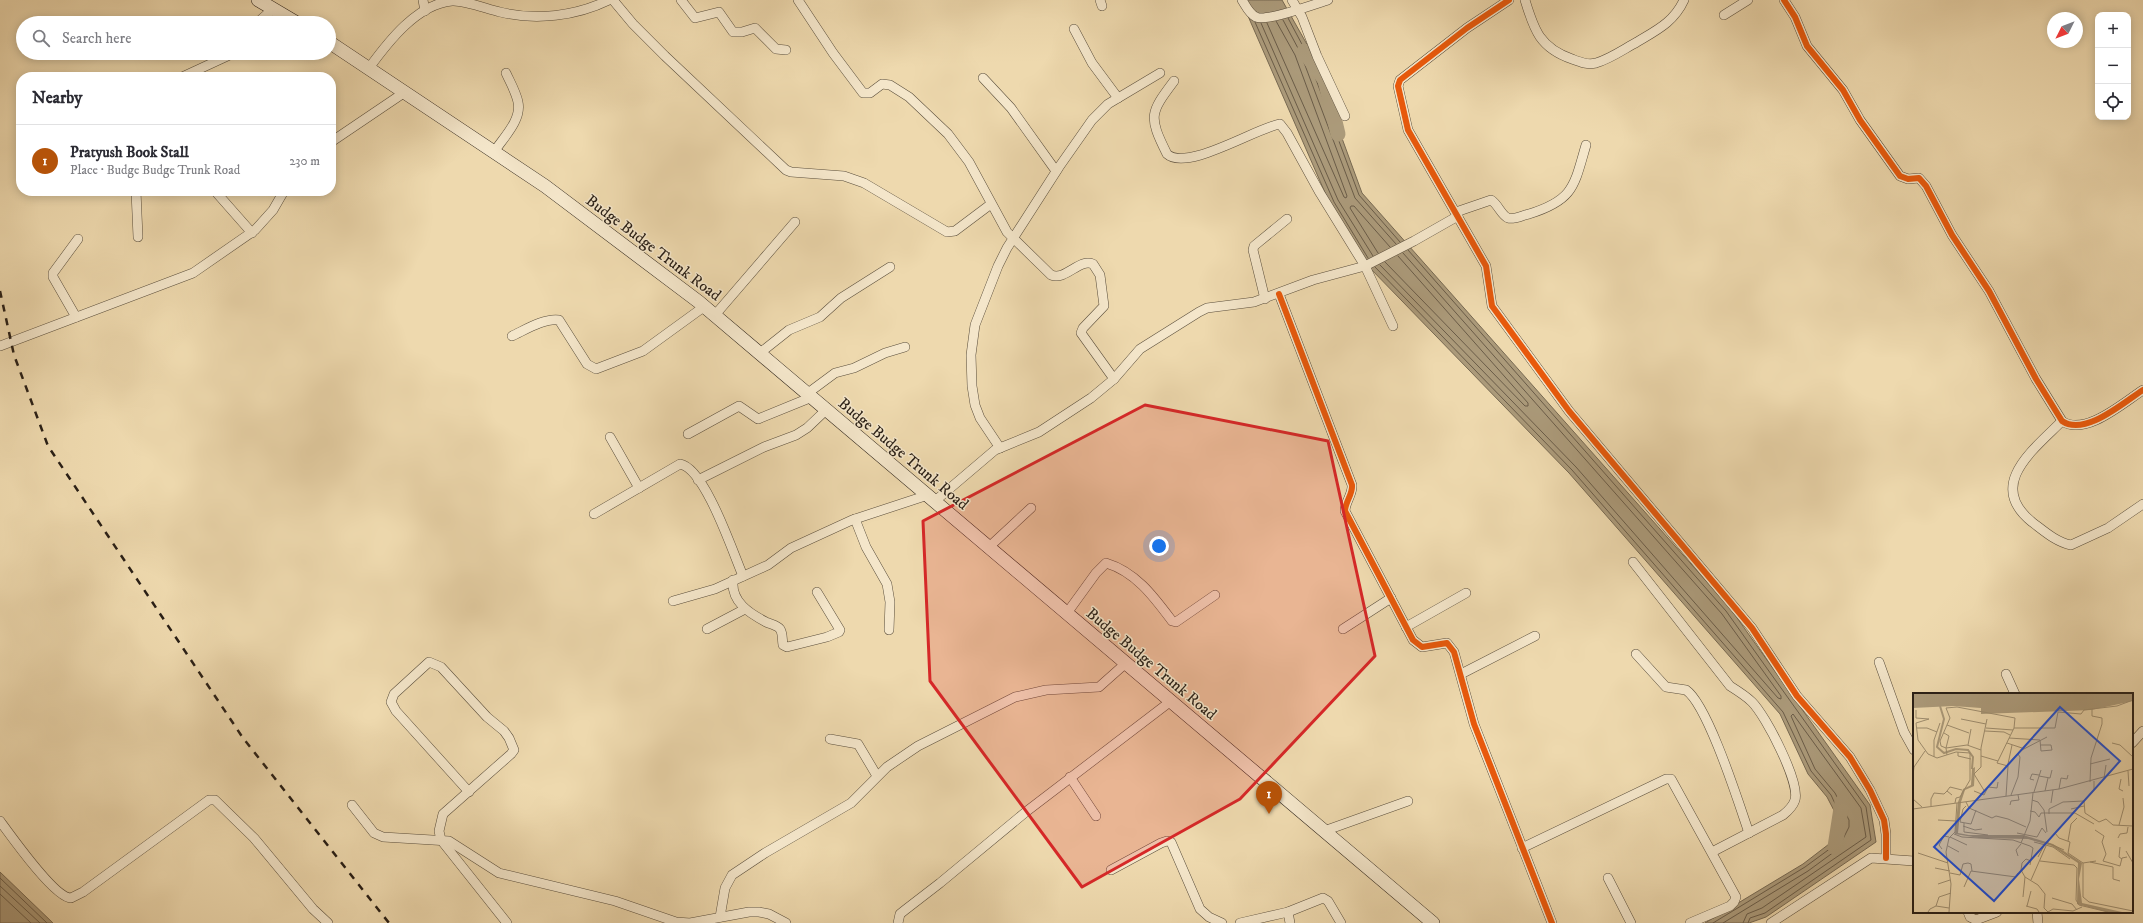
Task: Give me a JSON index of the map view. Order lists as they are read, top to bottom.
{
  "streets": {
    "main road": ["Budge Budge Trunk Road"]
  },
  "north": "bottom left",
  "page": {
    "map_buttons": ["+", "−"],
    "search": "Search here",
    "heading": "Nearby",
    "list": [
      {
        "mark": "1",
        "name": "Pratyush Book Stall",
        "note": "Place · Budge Budge Trunk Road",
        "value": "230 m"
      }
    ],
    "pins": "1"
  }
}
